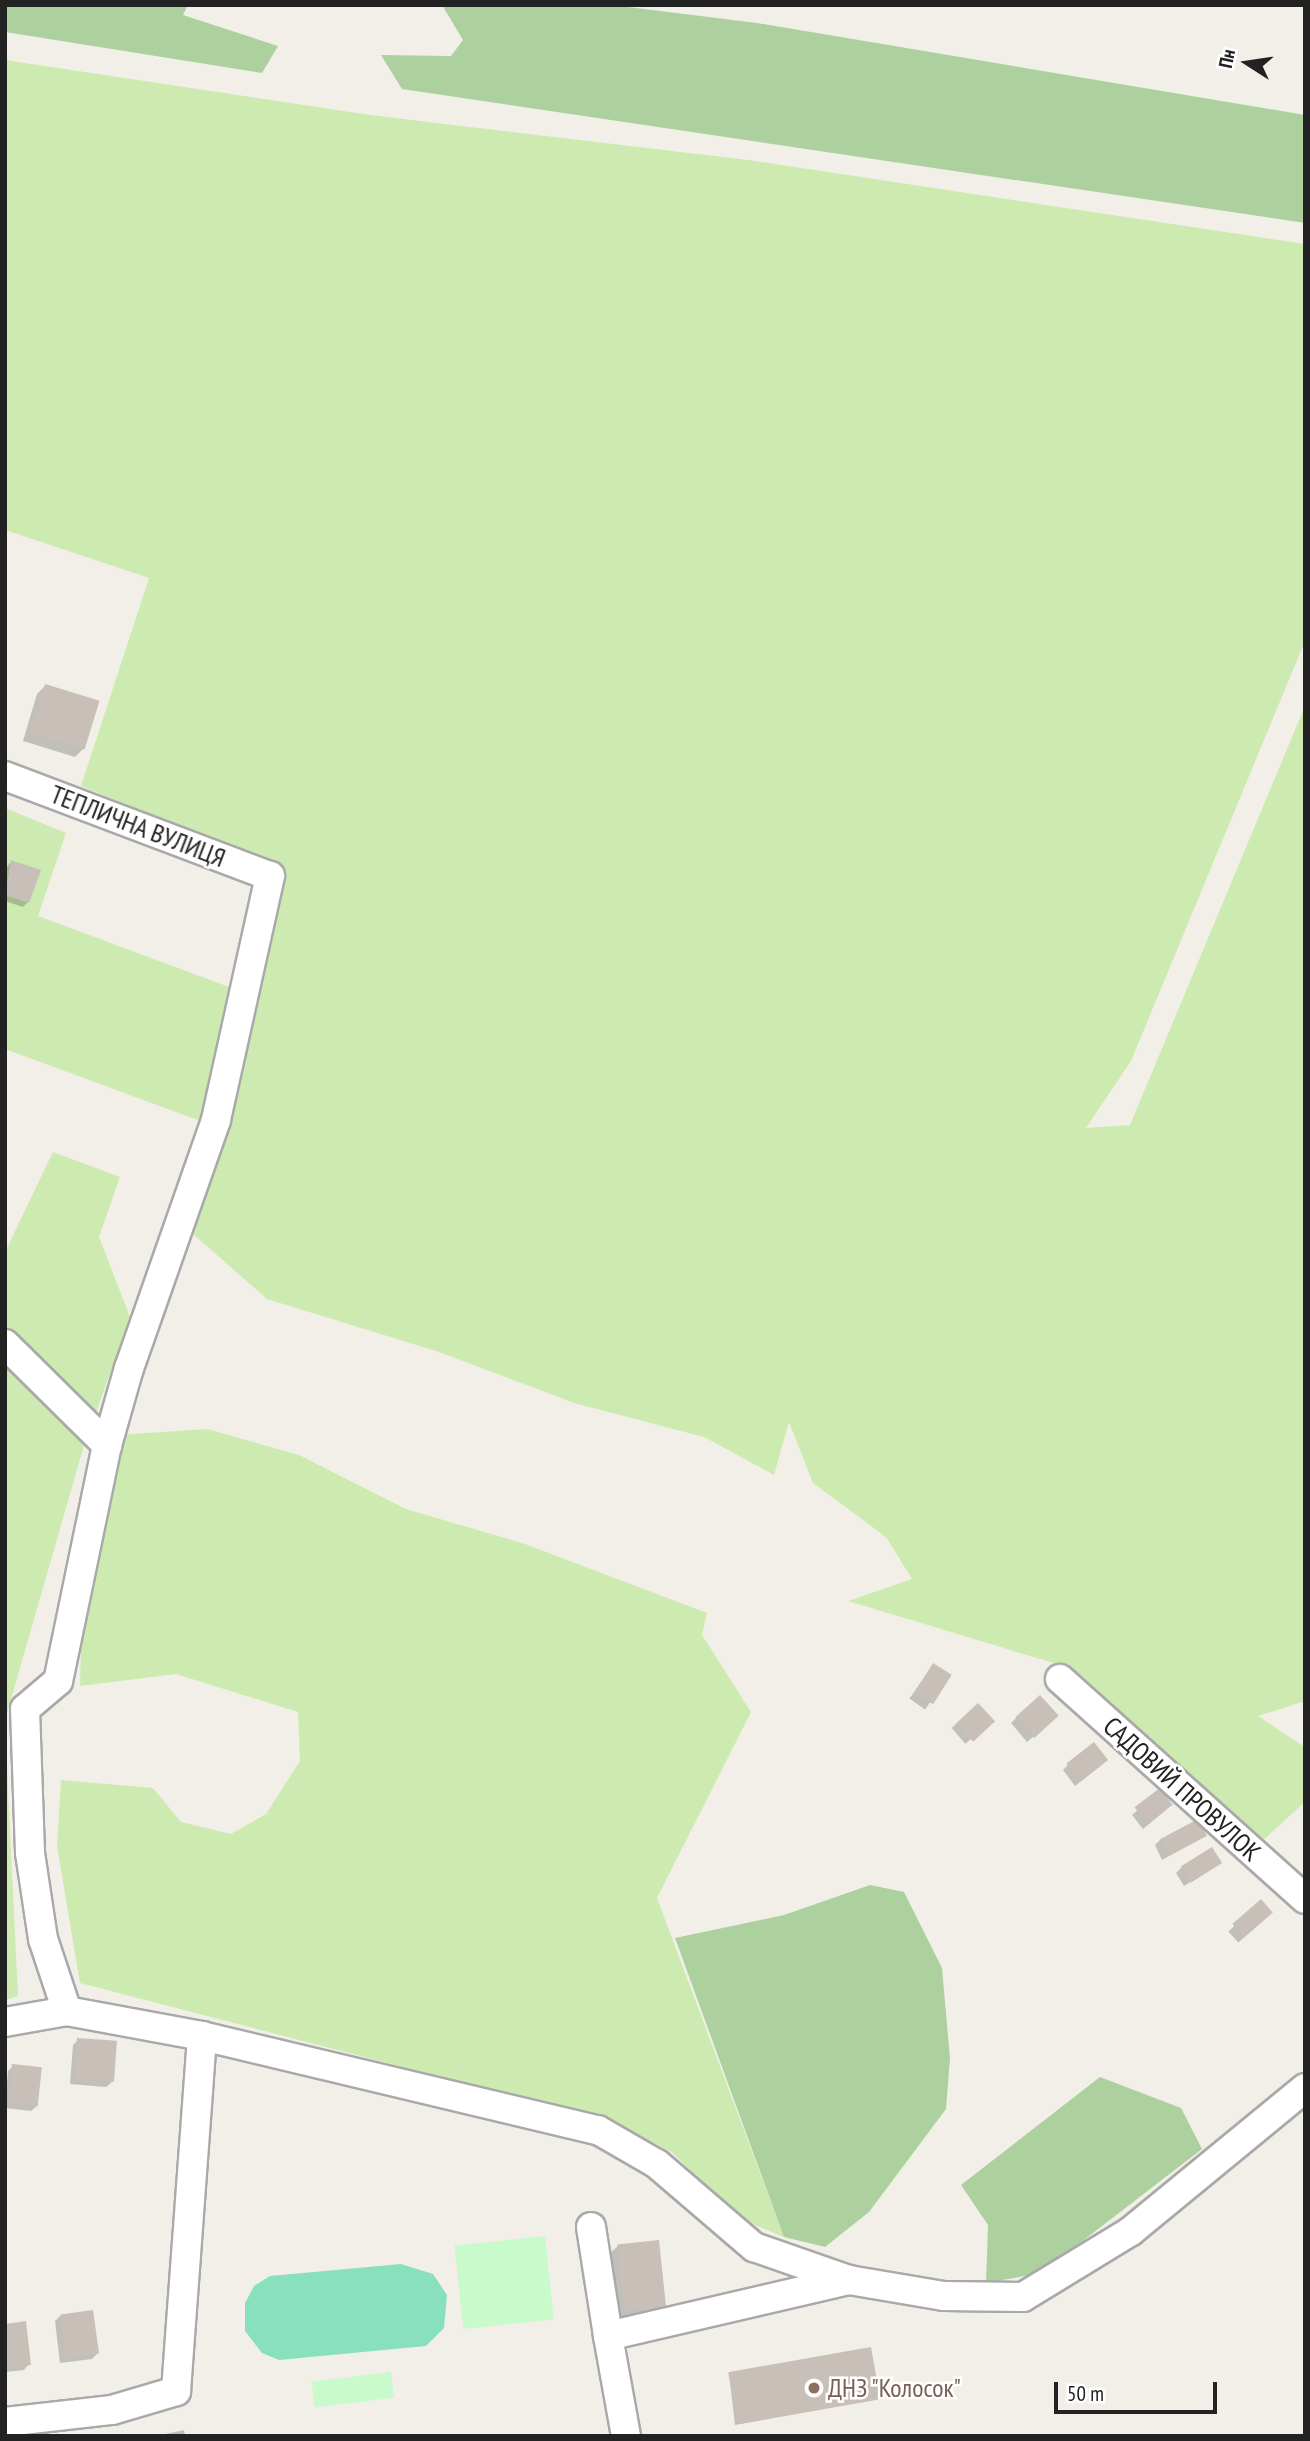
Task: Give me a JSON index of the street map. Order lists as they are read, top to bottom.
{
  "streets": {
    "street": ["ТЕПЛИЧНА ВУЛИЦЯ", "САДОВИЙ ПРОВУЛОК"]
  },
  "places": ["ДНЗ \"Колосок\""],
  "scale_bar": "50 m",
  "north": "left"
}
